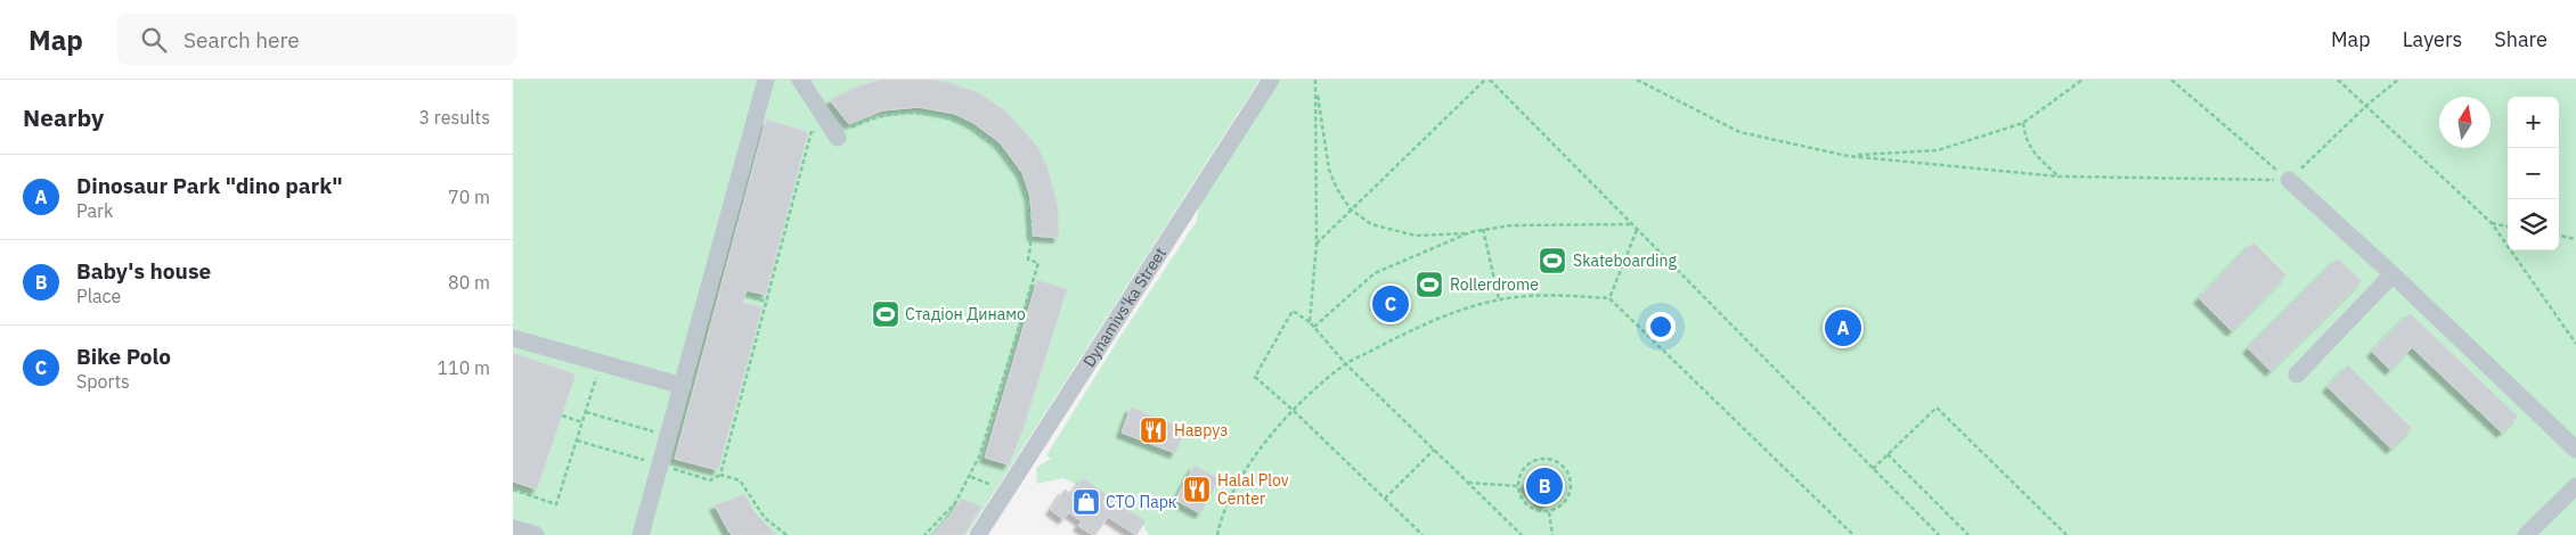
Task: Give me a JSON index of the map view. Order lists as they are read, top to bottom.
{
  "streets": {
    "street": ["Dynamivs'ka Street"]
  },
  "places": {
    "sports": ["Skateboarding", "Rollerdrome", "Стадіон Динамо"],
    "restaurant": ["Навруз", "Halal Plov Center"],
    "shop": ["СТО Парк"]
  },
  "north": "top",
  "page": {
    "header": "Map",
    "search": "Search here",
    "nav": ["Map", "Layers", "Share"],
    "heading": ["Nearby", "3 results"],
    "map_buttons": ["+", "−"],
    "list": [
      {
        "mark": "A",
        "name": "Dinosaur Park \"dino park\"",
        "note": "Park",
        "value": "70 m"
      },
      {
        "mark": "B",
        "name": "Baby's house",
        "note": "Place",
        "value": "80 m"
      },
      {
        "mark": "C",
        "name": "Bike Polo",
        "note": "Sports",
        "value": "110 m"
      }
    ],
    "pins": ["C", "A", "B"]
  }
}
